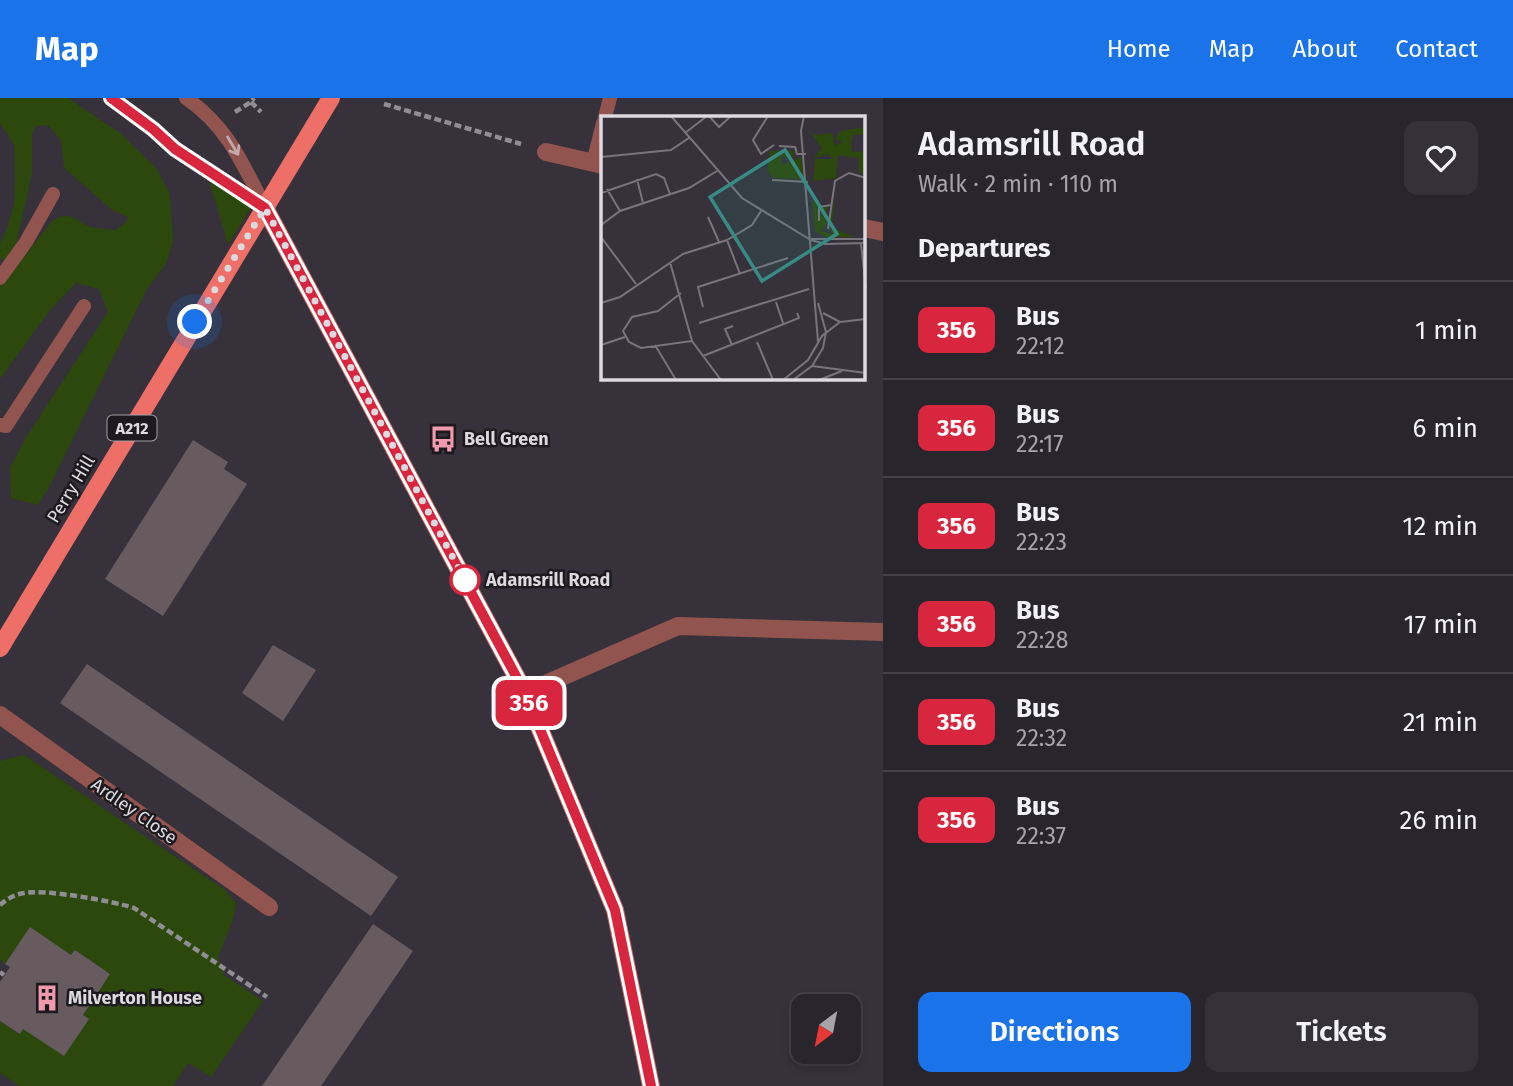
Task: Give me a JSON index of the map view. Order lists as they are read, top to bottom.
{
  "streets": {
    "main road": ["A212", "Perry Hill"],
    "street": ["Ardley Close"]
  },
  "crossings": [
    ["A212", "Perry Hill"]
  ],
  "places": {
    "bus stop": ["Bell Green"],
    "other": ["Adamsrill Road"],
    "building": ["Milverton House"]
  },
  "lines": ["bus line 356"],
  "north": "bottom left",
  "page": {
    "header": "Map",
    "nav": [
      "Home",
      "Map",
      "About",
      "Contact"
    ],
    "on_map": "356",
    "heading": [
      ["Adamsrill Road", "Walk · 2 min · 110 m"],
      "Departures"
    ],
    "list": [
      {
        "mark": "356",
        "name": "Bus",
        "note": "22:12",
        "value": "1 min"
      },
      {
        "mark": "356",
        "name": "Bus",
        "note": "22:17",
        "value": "6 min"
      },
      {
        "mark": "356",
        "name": "Bus",
        "note": "22:23",
        "value": "12 min"
      },
      {
        "mark": "356",
        "name": "Bus",
        "note": "22:28",
        "value": "17 min"
      },
      {
        "mark": "356",
        "name": "Bus",
        "note": "22:32",
        "value": "21 min"
      },
      {
        "mark": "356",
        "name": "Bus",
        "note": "22:37",
        "value": "26 min"
      }
    ],
    "buttons": ["Directions", "Tickets"]
  }
}
